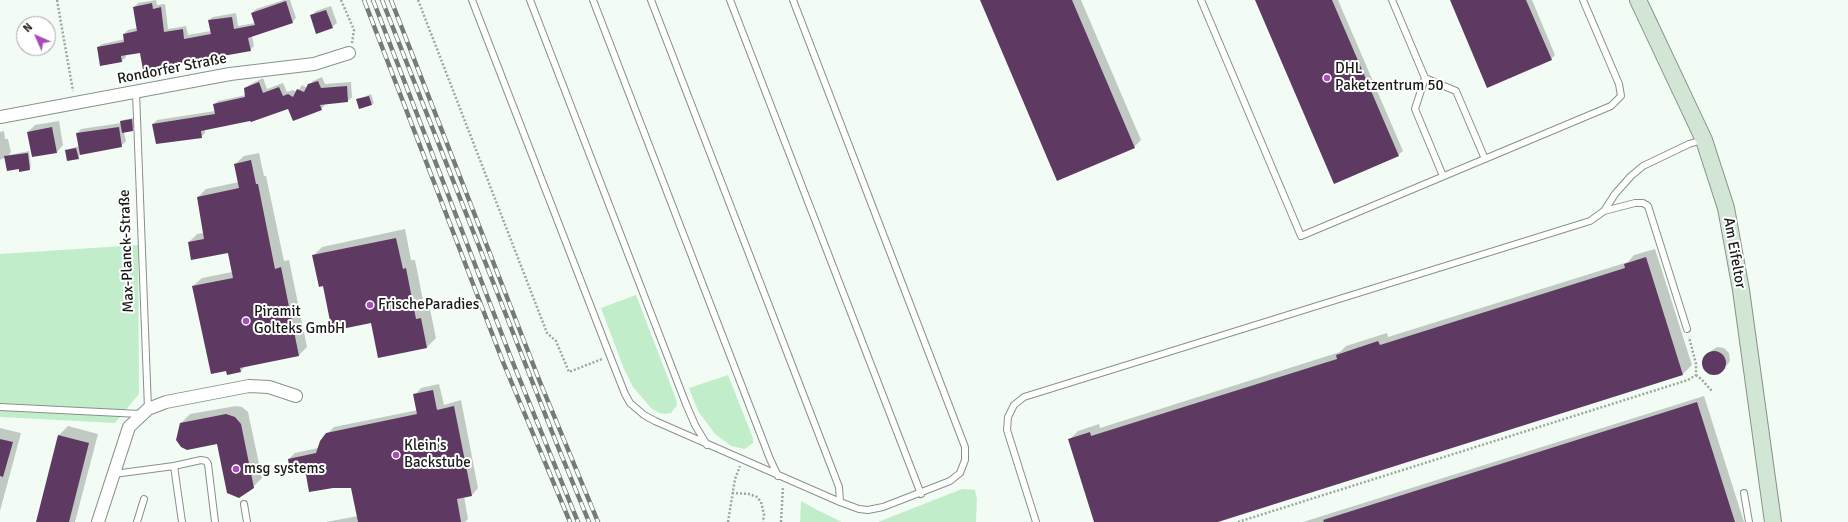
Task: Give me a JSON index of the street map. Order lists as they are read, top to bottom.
{
  "streets": {
    "main road": ["Am Eifeltor"],
    "street": ["Rondorfer Straße"],
    "lane": ["Max-Planck-Straße"]
  },
  "crossings": [
    ["Rondorfer Straße", "Max-Planck-Straße"]
  ],
  "places": [
    "DHL Paketzentrum 50",
    "FrischeParadies",
    "Piramit Golteks GmbH",
    "Klein's Backstube",
    "msg systems"
  ],
  "north": "top left"
}
